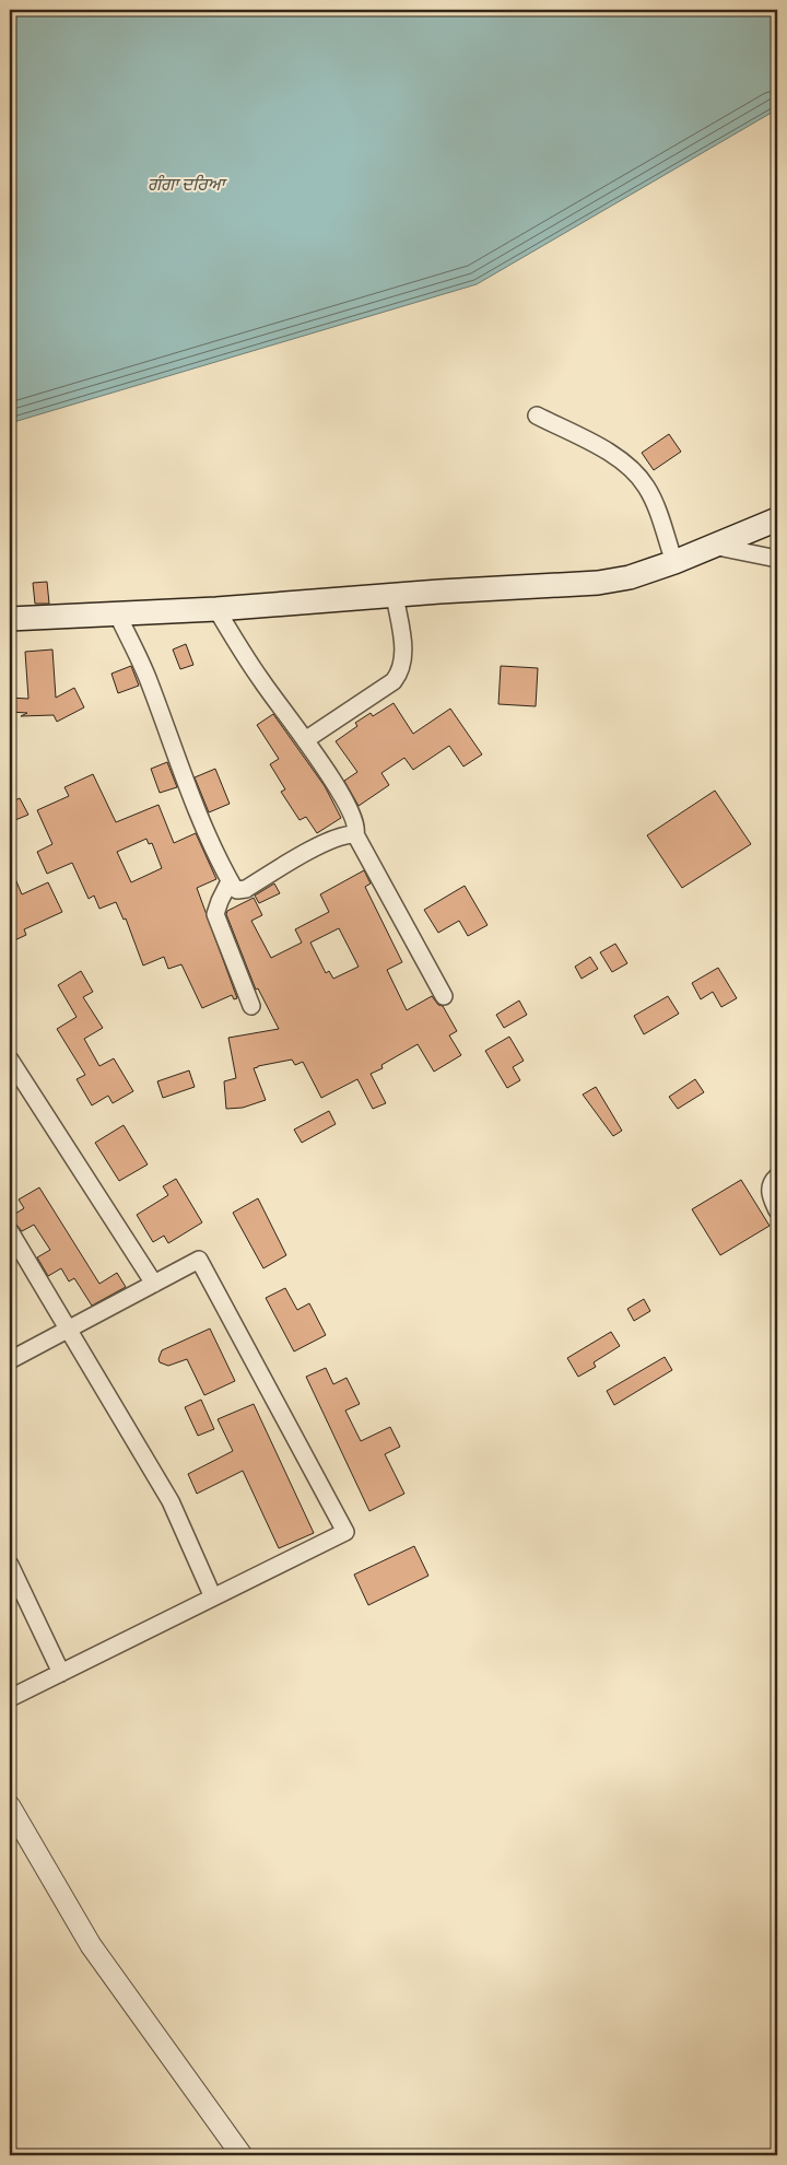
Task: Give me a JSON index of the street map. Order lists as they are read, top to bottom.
{
  "water": ["ਗੰਗਾ ਦਰਿਆ"]
}
